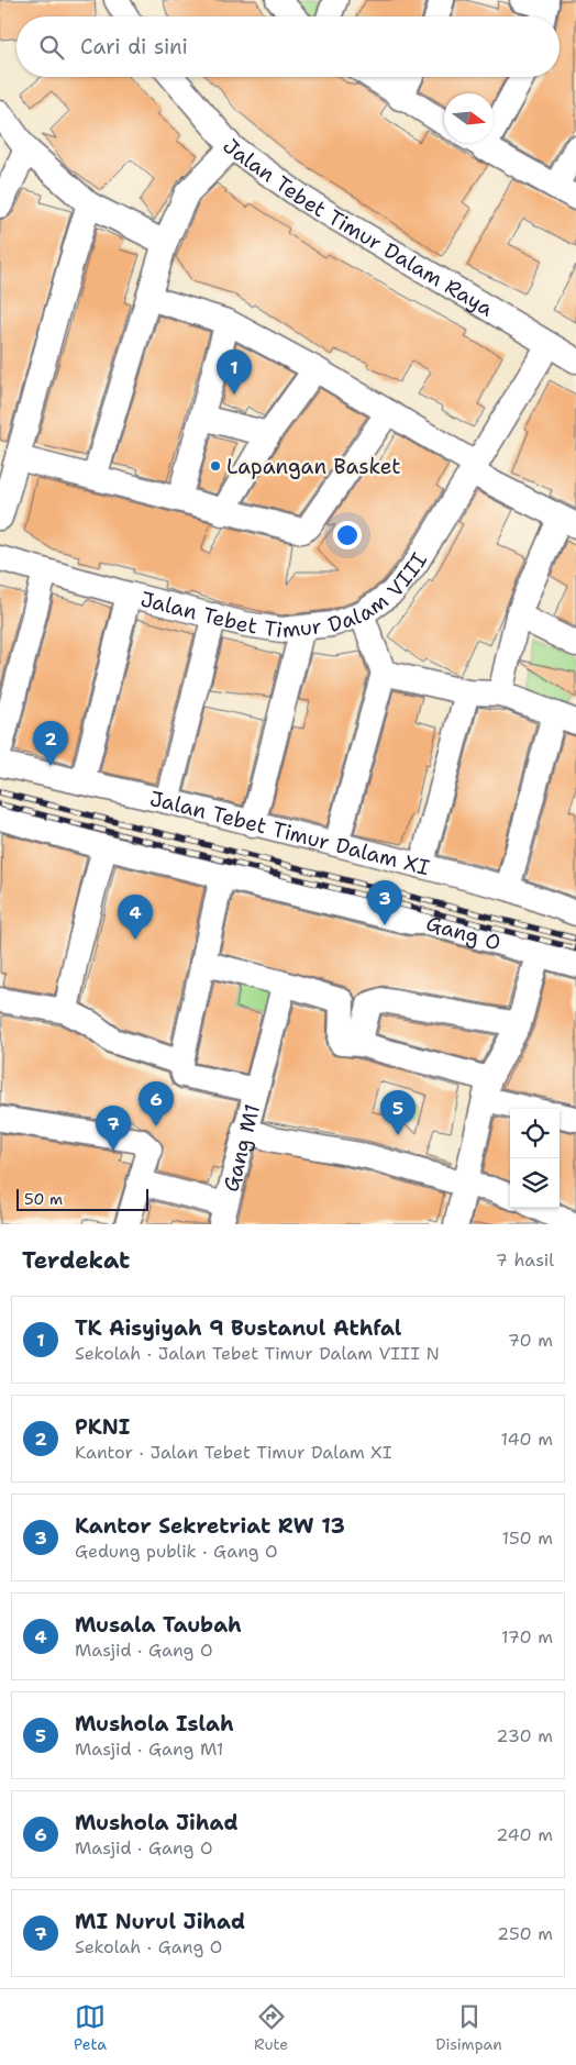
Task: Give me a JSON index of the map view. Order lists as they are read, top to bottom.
{
  "streets": {
    "street": [
      "Jalan Tebet Timur Dalam Raya",
      "Jalan Tebet Timur Dalam VIII",
      "Jalan Tebet Timur Dalam XI",
      "Gang O",
      "Gang M1"
    ]
  },
  "crossings": [
    ["Jalan Tebet Timur Dalam Raya", "Jalan Tebet Timur Dalam VIII"]
  ],
  "places": ["Lapangan Basket"],
  "scale_bar": "50 m",
  "north": "right",
  "page": {
    "search": "Cari di sini",
    "pins": [
      "1",
      "2",
      "3",
      "4",
      "6",
      "5",
      "7"
    ],
    "scale": "50 m",
    "heading": ["Terdekat", "7 hasil"],
    "list": [
      {
        "mark": "1",
        "name": "TK Aisyiyah 9 Bustanul Athfal",
        "note": "Sekolah · Jalan Tebet Timur Dalam VIII N",
        "value": "70 m"
      },
      {
        "mark": "2",
        "name": "PKNI",
        "note": "Kantor · Jalan Tebet Timur Dalam XI",
        "value": "140 m"
      },
      {
        "mark": "3",
        "name": "Kantor Sekretriat RW 13",
        "note": "Gedung publik · Gang O",
        "value": "150 m"
      },
      {
        "mark": "4",
        "name": "Musala Taubah",
        "note": "Masjid · Gang O",
        "value": "170 m"
      },
      {
        "mark": "5",
        "name": "Mushola Islah",
        "note": "Masjid · Gang M1",
        "value": "230 m"
      },
      {
        "mark": "6",
        "name": "Mushola Jihad",
        "note": "Masjid · Gang O",
        "value": "240 m"
      },
      {
        "mark": "7",
        "name": "MI Nurul Jihad",
        "note": "Sekolah · Gang O",
        "value": "250 m"
      }
    ],
    "nav": ["Peta", "Rute", "Disimpan"]
  }
}
